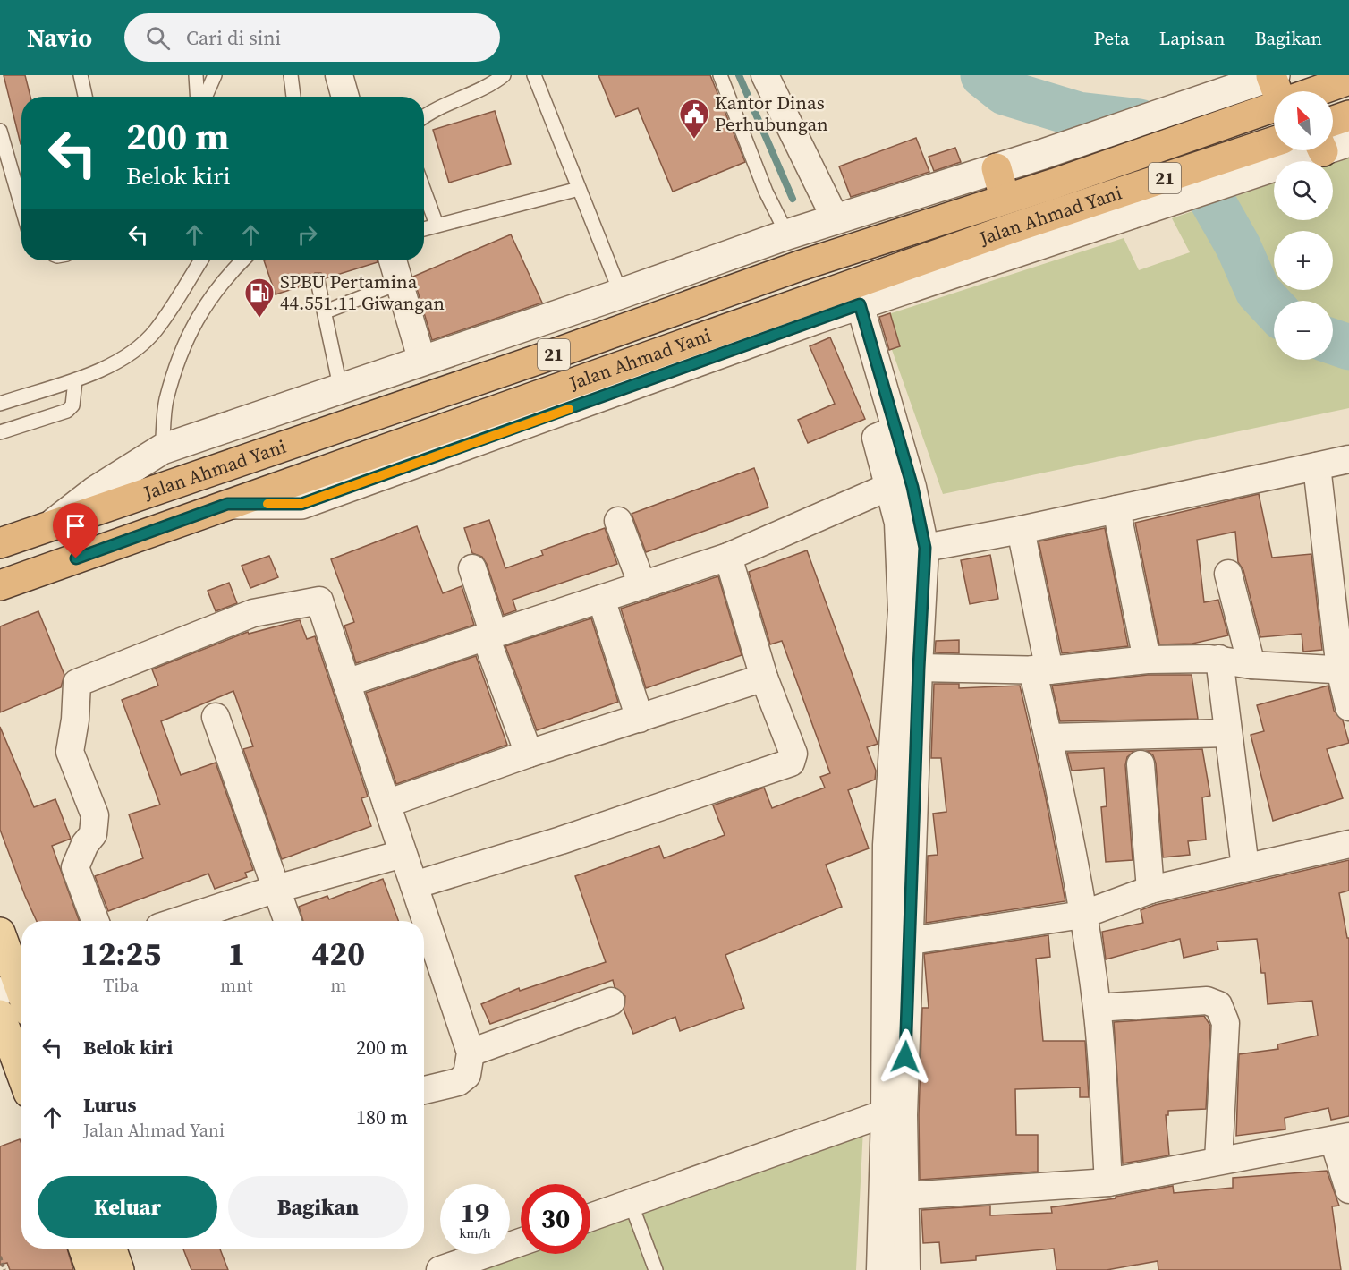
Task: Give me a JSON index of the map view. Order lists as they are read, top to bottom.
{
  "streets": {
    "highway": ["21", "Jalan Ahmad Yani"]
  },
  "places": {
    "public building": ["Kantor Dinas Perhubungan"],
    "fuel station": ["SPBU Pertamina 44.551.11 Giwangan"]
  },
  "north": "top left",
  "page": {
    "header": "Navio",
    "search": "Cari di sini",
    "nav": ["Peta", "Lapisan", "Bagikan"],
    "map_buttons": ["+", "−"],
    "turn": ["200 m", "Belok kiri"],
    "eta": [
      "12:25",
      "Tiba",
      "1",
      "mnt",
      "420",
      "m"
    ],
    "list": [
      {
        "name": "Belok kiri",
        "value": "200 m"
      },
      {
        "name": "Lurus",
        "note": "Jalan Ahmad Yani",
        "value": "180 m"
      }
    ],
    "buttons": ["Keluar", "Bagikan"],
    "speed": "19 km/h",
    "limit": "30"
  }
}
